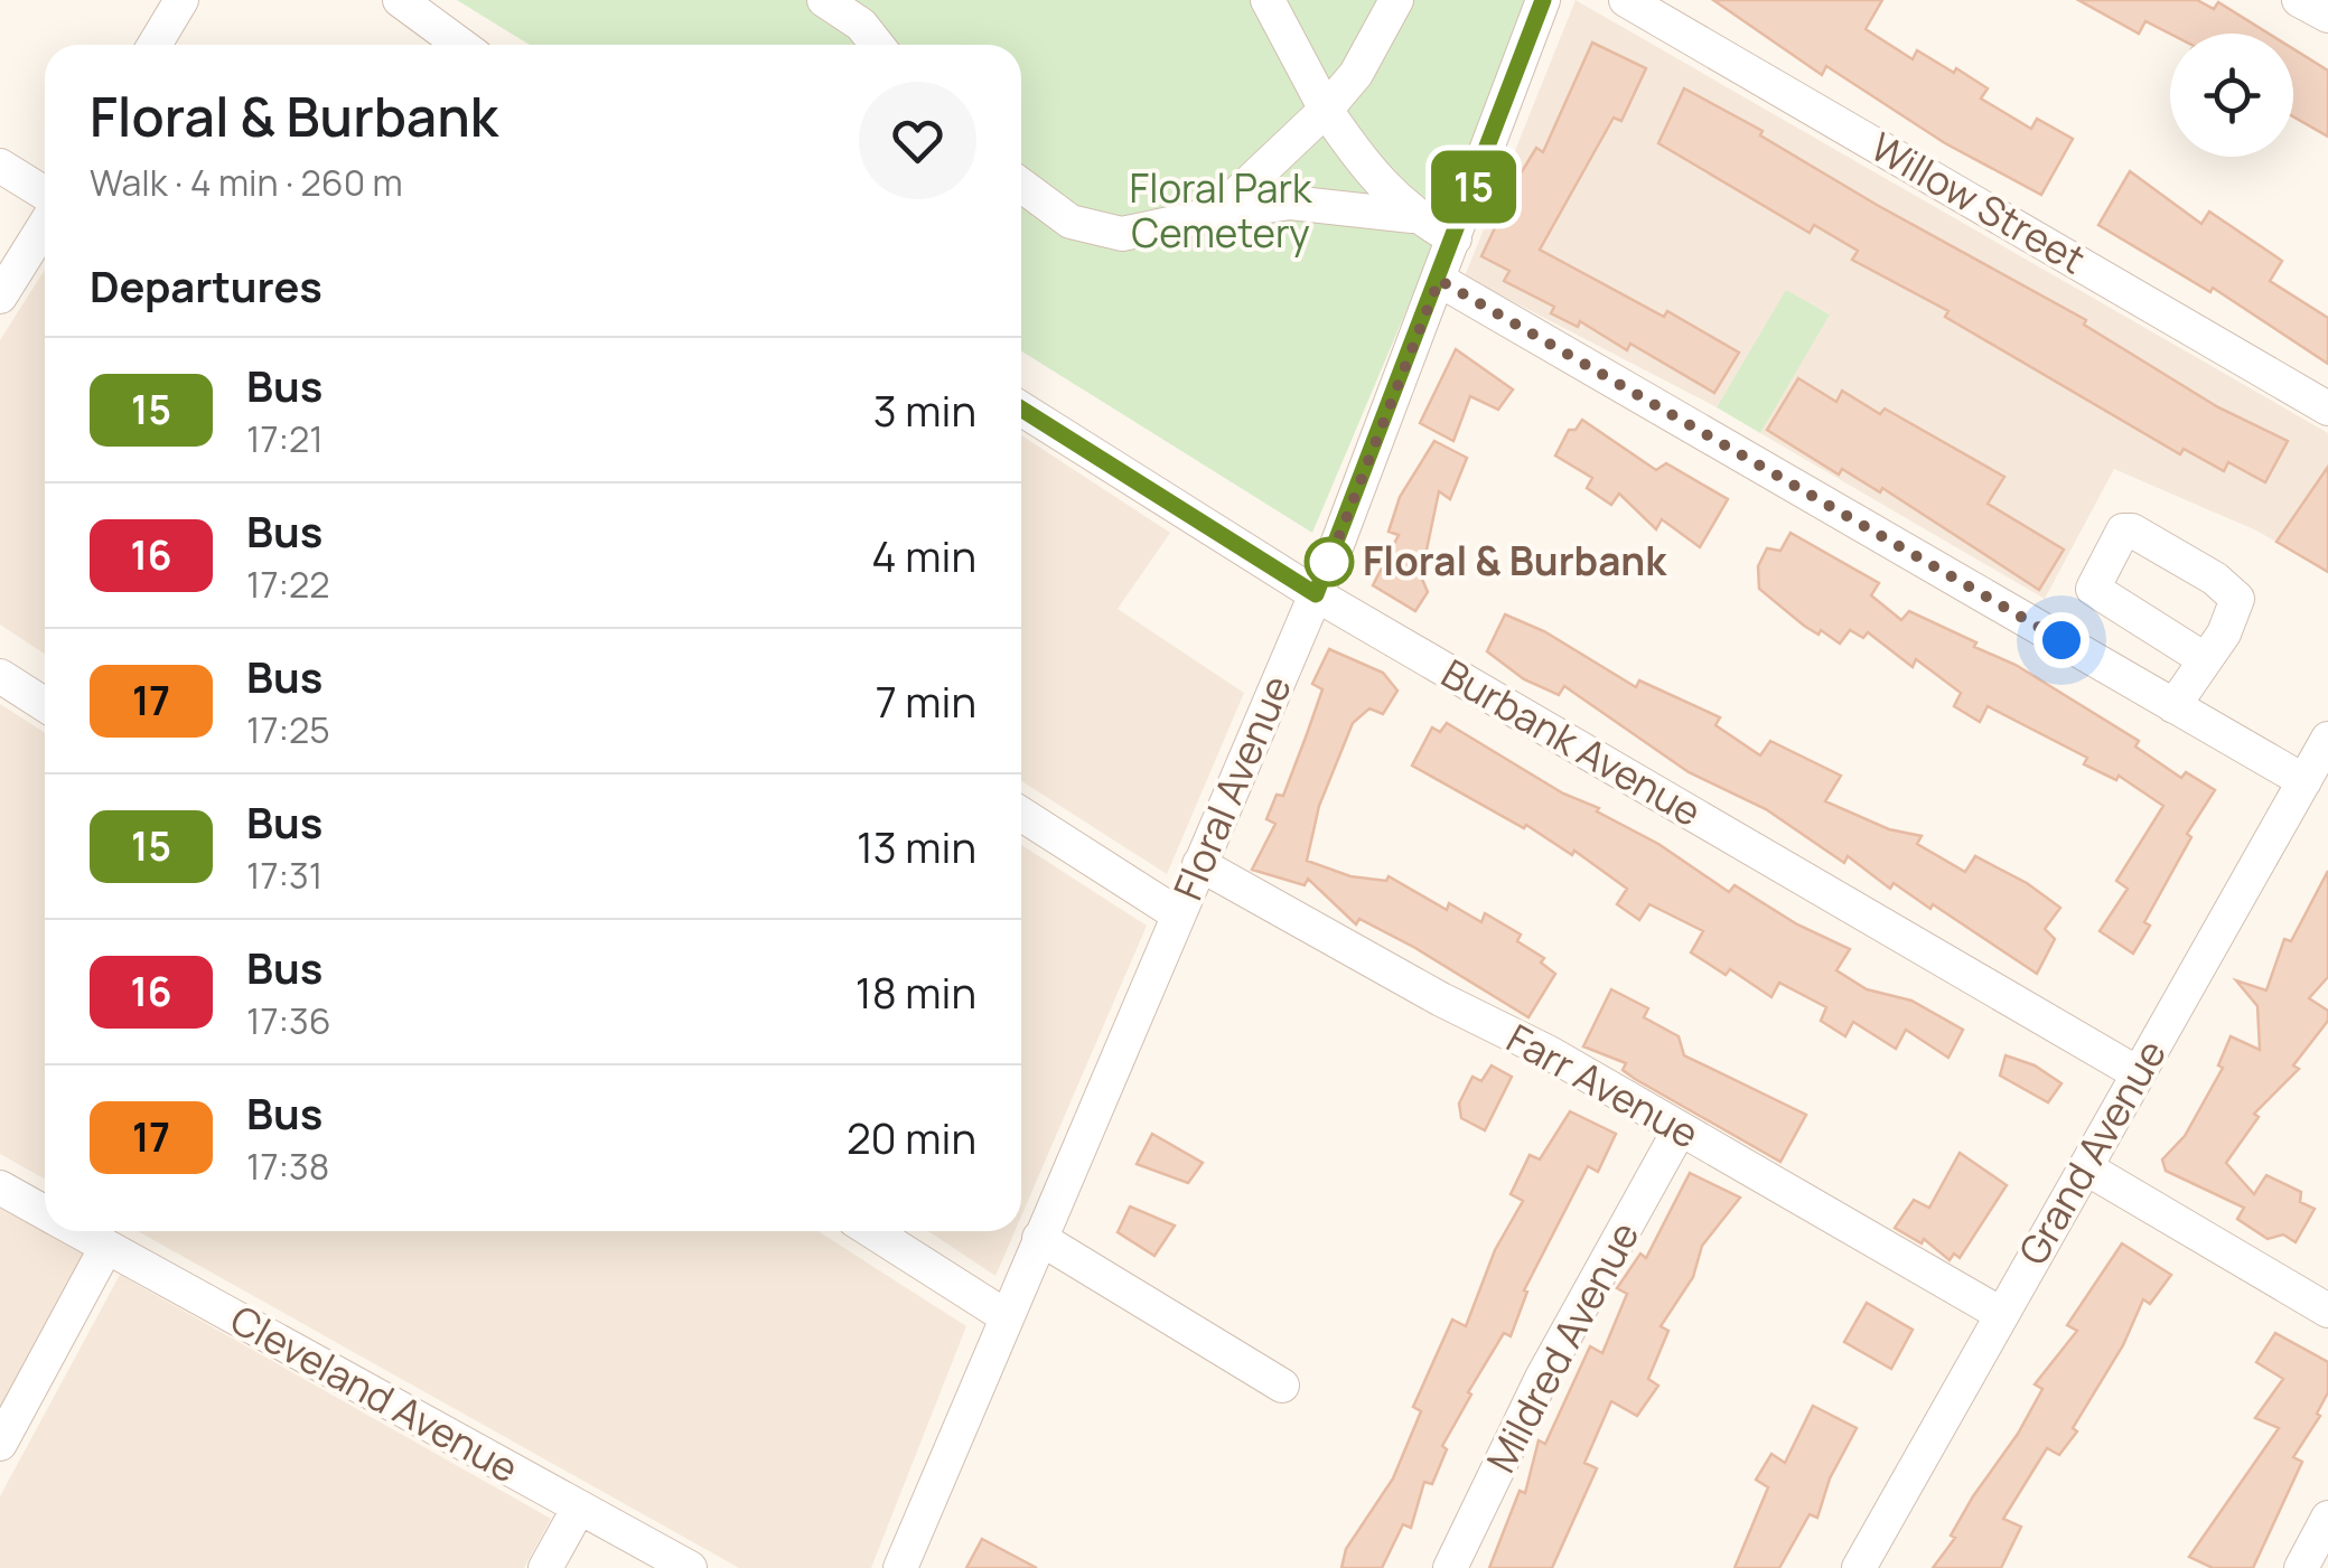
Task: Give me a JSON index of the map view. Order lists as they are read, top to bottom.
{
  "streets": {
    "street": [
      "Willow Street",
      "Burbank Avenue",
      "Floral Avenue",
      "Farr Avenue",
      "Grand Avenue",
      "Mildred Avenue",
      "Cleveland Avenue"
    ]
  },
  "crossings": [
    ["Burbank Avenue", "Floral Avenue"],
    ["Burbank Avenue", "Grand Avenue"],
    ["Floral Avenue", "Farr Avenue"],
    ["Farr Avenue", "Grand Avenue"],
    ["Farr Avenue", "Mildred Avenue"]
  ],
  "parks": ["Floral Park Cemetery"],
  "places": ["Floral & Burbank"],
  "lines": ["bus line 15"],
  "page": {
    "on_map": "15",
    "heading": [
      ["Floral & Burbank", "Walk · 4 min · 260 m"],
      "Departures"
    ],
    "list": [
      {
        "mark": "15",
        "name": "Bus",
        "note": "17:21",
        "value": "3 min"
      },
      {
        "mark": "16",
        "name": "Bus",
        "note": "17:22",
        "value": "4 min"
      },
      {
        "mark": "17",
        "name": "Bus",
        "note": "17:25",
        "value": "7 min"
      },
      {
        "mark": "15",
        "name": "Bus",
        "note": "17:31",
        "value": "13 min"
      },
      {
        "mark": "16",
        "name": "Bus",
        "note": "17:36",
        "value": "18 min"
      },
      {
        "mark": "17",
        "name": "Bus",
        "note": "17:38",
        "value": "20 min"
      }
    ]
  }
}
